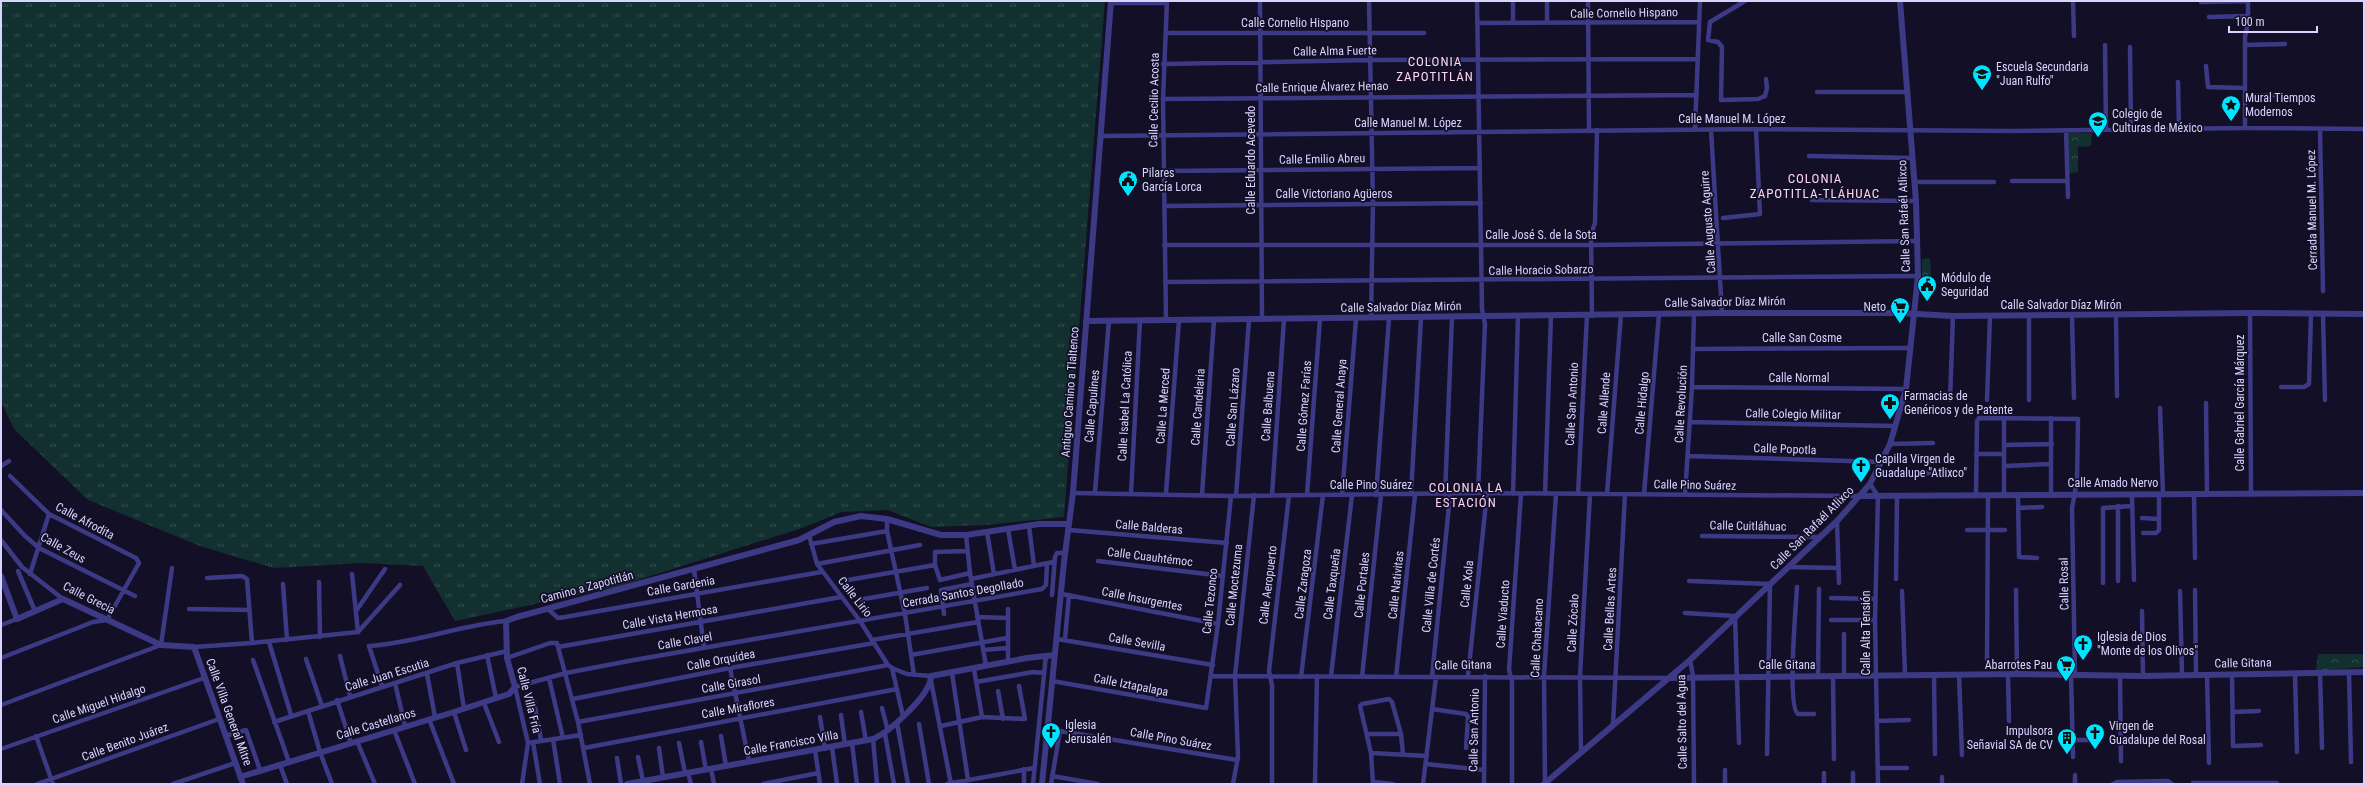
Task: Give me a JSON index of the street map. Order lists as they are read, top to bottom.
{
  "streets": {
    "street": [
      "Calle Cornelio Hispano",
      "Calle Alma Fuerte",
      "Calle Enrique Álvarez Henao",
      "Calle Cecilio Acosta",
      "Calle Manuel M. López",
      "Calle Emilio Abreu",
      "Calle Eduardo Acevedo",
      "Calle Victoriano Agüeros",
      "Cerrada Manuel M. López",
      "Calle San Rafaél Atlixco",
      "Calle Augusto Aguirre",
      "Calle José S. de la Sota",
      "Calle Horacio Sobarzo",
      "Calle Salvador Díaz Mirón",
      "Calle San Cosme",
      "Calle Normal",
      "Antiguo Camino a Tlaltenco",
      "Calle Allende",
      "Calle Hidalgo",
      "Calle Gabriel García Márquez",
      "Calle San Antonio",
      "Calle Revolución",
      "Calle Capulines",
      "Calle Isabel La Católica",
      "Calle La Merced",
      "Calle Balbuena",
      "Calle Gómez Farías",
      "Calle General Anaya",
      "Calle Candelaria",
      "Calle San Lázaro",
      "Calle Colegio Militar",
      "Calle Popotla",
      "Calle Amado Nervo",
      "Calle Pino Suárez",
      "Calle Afrodita",
      "Calle Cuitláhuac",
      "Calle Balderas",
      "Calle Zeus",
      "Calle Cuauhtémoc",
      "Calle Zaragoza",
      "Calle Taxqueña",
      "Calle Xola",
      "Calle Rosal",
      "Calle Moctezuma",
      "Calle Aeropuerto",
      "Calle Portales",
      "Calle Nativitas",
      "Calle Villa de Cortés",
      "Calle Gardenia",
      "Camino a Zapotitlán",
      "Cerrada Santos Degollado",
      "Calle Lirio",
      "Calle Grecia",
      "Calle Insurgentes",
      "Calle Tezonco",
      "Calle Bellas Artes",
      "Calle Viaducto",
      "Calle Vista Hermosa",
      "Calle Zócalo",
      "Calle Alta Tensión",
      "Calle Chabacano",
      "Calle Clavel",
      "Calle Sevilla",
      "Calle Orquídea",
      "Calle Gitana",
      "Calle Juan Escutia",
      "Calle Girasol",
      "Calle Iztapalapa",
      "Calle Villa Fría",
      "Calle Miguel Hidalgo",
      "Calle Miraflores",
      "Calle Villa General Mitre",
      "Calle Salto del Agua",
      "Calle Castellanos",
      "Calle Benito Juárez",
      "Calle Francisco Villa"
    ]
  },
  "crossings": [
    ["Calle Cornelio Hispano", "Calle Cecilio Acosta"],
    ["Calle Cornelio Hispano", "Calle Eduardo Acevedo"],
    ["Calle Alma Fuerte", "Calle Cecilio Acosta"],
    ["Calle Alma Fuerte", "Calle Eduardo Acevedo"],
    ["Calle Enrique Álvarez Henao", "Calle Cecilio Acosta"],
    ["Calle Enrique Álvarez Henao", "Calle Eduardo Acevedo"],
    ["Calle Cecilio Acosta", "Calle Manuel M. López"],
    ["Calle Cecilio Acosta", "Calle Emilio Abreu"],
    ["Calle Cecilio Acosta", "Calle Victoriano Agüeros"],
    ["Calle Cecilio Acosta", "Calle José S. de la Sota"],
    ["Calle Cecilio Acosta", "Calle Horacio Sobarzo"],
    ["Calle Cecilio Acosta", "Calle Salvador Díaz Mirón"],
    ["Calle Manuel M. López", "Calle Eduardo Acevedo"],
    ["Calle Manuel M. López", "Cerrada Manuel M. López"],
    ["Calle Manuel M. López", "Calle San Rafaél Atlixco"],
    ["Calle Manuel M. López", "Calle Augusto Aguirre"],
    ["Calle Manuel M. López", "Antiguo Camino a Tlaltenco"],
    ["Calle Manuel M. López", "Calle San Antonio"],
    ["Calle Emilio Abreu", "Calle Eduardo Acevedo"],
    ["Calle Eduardo Acevedo", "Calle Victoriano Agüeros"],
    ["Calle Eduardo Acevedo", "Calle José S. de la Sota"],
    ["Calle Eduardo Acevedo", "Calle Horacio Sobarzo"],
    ["Calle Eduardo Acevedo", "Calle Salvador Díaz Mirón"],
    ["Calle San Rafaél Atlixco", "Calle José S. de la Sota"],
    ["Calle San Rafaél Atlixco", "Calle Horacio Sobarzo"],
    ["Calle San Rafaél Atlixco", "Calle Salvador Díaz Mirón"],
    ["Calle San Rafaél Atlixco", "Calle San Cosme"],
    ["Calle San Rafaél Atlixco", "Calle Normal"],
    ["Calle San Rafaél Atlixco", "Calle Colegio Militar"],
    ["Calle San Rafaél Atlixco", "Calle Popotla"],
    ["Calle San Rafaél Atlixco", "Calle Amado Nervo"],
    ["Calle San Rafaél Atlixco", "Calle Pino Suárez"],
    ["Calle San Rafaél Atlixco", "Calle Cuitláhuac"],
    ["Calle San Rafaél Atlixco", "Calle Bellas Artes"],
    ["Calle San Rafaél Atlixco", "Calle Zócalo"],
    ["Calle San Rafaél Atlixco", "Calle Chabacano"],
    ["Calle San Rafaél Atlixco", "Calle Gitana"],
    ["Calle San Rafaél Atlixco", "Calle Salto del Agua"],
    ["Calle Augusto Aguirre", "Calle José S. de la Sota"],
    ["Calle Augusto Aguirre", "Calle Horacio Sobarzo"],
    ["Calle Augusto Aguirre", "Calle Salvador Díaz Mirón"],
    ["Calle José S. de la Sota", "Calle San Antonio"],
    ["Calle Horacio Sobarzo", "Calle San Antonio"],
    ["Calle Salvador Díaz Mirón", "Antiguo Camino a Tlaltenco"],
    ["Calle Salvador Díaz Mirón", "Calle Allende"],
    ["Calle Salvador Díaz Mirón", "Calle Hidalgo"],
    ["Calle Salvador Díaz Mirón", "Calle Gabriel García Márquez"],
    ["Calle Salvador Díaz Mirón", "Calle San Antonio"],
    ["Calle Salvador Díaz Mirón", "Calle Revolución"],
    ["Calle Salvador Díaz Mirón", "Calle Capulines"],
    ["Calle Salvador Díaz Mirón", "Calle Isabel La Católica"],
    ["Calle Salvador Díaz Mirón", "Calle La Merced"],
    ["Calle Salvador Díaz Mirón", "Calle Balbuena"],
    ["Calle Salvador Díaz Mirón", "Calle Gómez Farías"],
    ["Calle Salvador Díaz Mirón", "Calle General Anaya"],
    ["Calle Salvador Díaz Mirón", "Calle Candelaria"],
    ["Calle Salvador Díaz Mirón", "Calle San Lázaro"],
    ["Calle Salvador Díaz Mirón", "Calle Portales"],
    ["Calle Salvador Díaz Mirón", "Calle Nativitas"],
    ["Calle San Cosme", "Calle Revolución"],
    ["Calle Normal", "Calle Revolución"],
    ["Antiguo Camino a Tlaltenco", "Calle Pino Suárez"],
    ["Antiguo Camino a Tlaltenco", "Calle Balderas"],
    ["Antiguo Camino a Tlaltenco", "Camino a Zapotitlán"],
    ["Antiguo Camino a Tlaltenco", "Calle Insurgentes"],
    ["Antiguo Camino a Tlaltenco", "Calle Sevilla"],
    ["Antiguo Camino a Tlaltenco", "Calle Iztapalapa"],
    ["Calle Allende", "Calle Pino Suárez"],
    ["Calle Hidalgo", "Calle Pino Suárez"],
    ["Calle Gabriel García Márquez", "Calle Amado Nervo"],
    ["Calle San Antonio", "Calle Pino Suárez"],
    ["Calle San Antonio", "Calle Gitana"],
    ["Calle Revolución", "Calle Colegio Militar"],
    ["Calle Revolución", "Calle Popotla"],
    ["Calle Revolución", "Calle Pino Suárez"],
    ["Calle Capulines", "Calle Pino Suárez"],
    ["Calle Isabel La Católica", "Calle Pino Suárez"],
    ["Calle La Merced", "Calle Pino Suárez"],
    ["Calle Balbuena", "Calle Pino Suárez"],
    ["Calle Gómez Farías", "Calle Pino Suárez"],
    ["Calle General Anaya", "Calle Pino Suárez"],
    ["Calle Candelaria", "Calle Pino Suárez"],
    ["Calle San Lázaro", "Calle Pino Suárez"],
    ["Calle San Lázaro", "Calle Tezonco"],
    ["Calle Amado Nervo", "Calle Pino Suárez"],
    ["Calle Amado Nervo", "Calle Rosal"],
    ["Calle Amado Nervo", "Calle Alta Tensión"],
    ["Calle Pino Suárez", "Calle Zaragoza"],
    ["Calle Pino Suárez", "Calle Taxqueña"],
    ["Calle Pino Suárez", "Calle Xola"],
    ["Calle Pino Suárez", "Calle Moctezuma"],
    ["Calle Pino Suárez", "Calle Aeropuerto"],
    ["Calle Pino Suárez", "Calle Portales"],
    ["Calle Pino Suárez", "Calle Nativitas"],
    ["Calle Pino Suárez", "Calle Villa de Cortés"],
    ["Calle Pino Suárez", "Calle Tezonco"],
    ["Calle Pino Suárez", "Calle Bellas Artes"],
    ["Calle Pino Suárez", "Calle Viaducto"],
    ["Calle Pino Suárez", "Calle Zócalo"],
    ["Calle Pino Suárez", "Calle Chabacano"],
    ["Calle Afrodita", "Calle Zeus"],
    ["Calle Balderas", "Camino a Zapotitlán"],
    ["Calle Balderas", "Calle Tezonco"],
    ["Calle Cuauhtémoc", "Calle Tezonco"],
    ["Calle Zaragoza", "Calle Gitana"],
    ["Calle Taxqueña", "Calle Gitana"],
    ["Calle Xola", "Calle Gitana"],
    ["Calle Rosal", "Calle Gitana"],
    ["Calle Moctezuma", "Calle Gitana"],
    ["Calle Aeropuerto", "Calle Gitana"],
    ["Calle Portales", "Calle Gitana"],
    ["Calle Nativitas", "Calle Gitana"],
    ["Calle Villa de Cortés", "Calle Gitana"],
    ["Calle Gardenia", "Camino a Zapotitlán"],
    ["Calle Gardenia", "Calle Lirio"],
    ["Camino a Zapotitlán", "Calle Lirio"],
    ["Camino a Zapotitlán", "Calle Juan Escutia"],
    ["Camino a Zapotitlán", "Calle Villa Fría"],
    ["Cerrada Santos Degollado", "Calle Lirio"],
    ["Cerrada Santos Degollado", "Calle Clavel"],
    ["Calle Lirio", "Calle Vista Hermosa"],
    ["Calle Lirio", "Calle Clavel"],
    ["Calle Lirio", "Calle Orquídea"],
    ["Calle Lirio", "Calle Girasol"],
    ["Calle Lirio", "Calle Miraflores"],
    ["Calle Lirio", "Calle Francisco Villa"],
    ["Calle Insurgentes", "Calle Tezonco"],
    ["Calle Tezonco", "Calle Sevilla"],
    ["Calle Tezonco", "Calle Gitana"],
    ["Calle Tezonco", "Calle Iztapalapa"],
    ["Calle Bellas Artes", "Calle Gitana"],
    ["Calle Viaducto", "Calle Gitana"],
    ["Calle Vista Hermosa", "Calle Villa Fría"],
    ["Calle Zócalo", "Calle Gitana"],
    ["Calle Alta Tensión", "Calle Gitana"],
    ["Calle Chabacano", "Calle Gitana"],
    ["Calle Clavel", "Calle Villa Fría"],
    ["Calle Clavel", "Calle Castellanos"],
    ["Calle Gitana", "Calle Salto del Agua"],
    ["Calle Juan Escutia", "Calle Villa Fría"],
    ["Calle Villa Fría", "Calle Castellanos"],
    ["Calle Miguel Hidalgo", "Calle Villa General Mitre"],
    ["Calle Villa General Mitre", "Calle Castellanos"],
    ["Calle Villa General Mitre", "Calle Benito Juárez"]
  ],
  "districts": ["COLONIA ZAPOTITLÁN", "COLONIA ZAPOTITLA-TLÁHUAC", "COLONIA LA ESTACIÓN"],
  "places": {
    "school or university": ["Escuela Secundaria \"Juan Rulfo\"", "Colegio de Culturas de México"],
    "place": ["Mural Tiempos Modernos"],
    "public building": ["Pilares García Lorca", "Módulo de Seguridad"],
    "supermarket": ["Neto", "Abarrotes Pau"],
    "pharmacy": ["Farmacias de Genéricos y de Patente"],
    "church": [
      "Capilla Virgen de Guadalupe \"Atlixco\"",
      "Iglesia de Dios \"Monte de los Olivos\"",
      "Iglesia Jerusalén",
      "Virgen de Guadalupe del Rosal"
    ],
    "building": ["Impulsora Señavial SA de CV"]
  },
  "scale_bar": "100 m"
}
